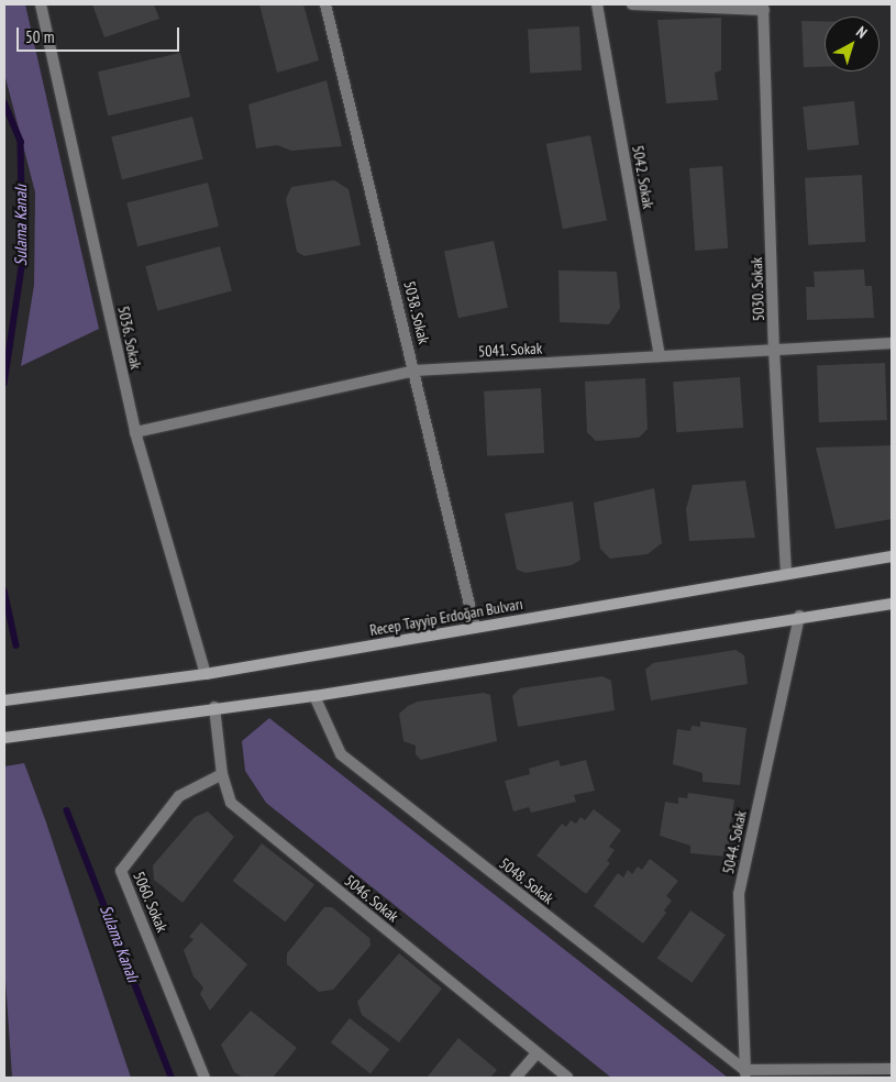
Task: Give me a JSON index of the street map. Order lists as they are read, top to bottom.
{
  "streets": {
    "main road": ["Recep Tayyip Erdoğan Bulvarı"],
    "street": [
      "5042. Sokak",
      "5030. Sokak",
      "5038. Sokak",
      "5036. Sokak",
      "5041. Sokak",
      "5044. Sokak",
      "5048. Sokak",
      "5046. Sokak",
      "5060. Sokak"
    ]
  },
  "crossings": [
    ["5042. Sokak", "5041. Sokak"],
    ["5030. Sokak", "5041. Sokak"],
    ["5030. Sokak", "Recep Tayyip Erdoğan Bulvarı"],
    ["5038. Sokak", "5041. Sokak"],
    ["5038. Sokak", "Recep Tayyip Erdoğan Bulvarı"],
    ["5036. Sokak", "5041. Sokak"],
    ["5036. Sokak", "Recep Tayyip Erdoğan Bulvarı"],
    ["5044. Sokak", "5048. Sokak"],
    ["5046. Sokak", "5060. Sokak"]
  ],
  "water": ["Sulama Kanalı"],
  "scale_bar": "50 m",
  "north": "top right"
}
